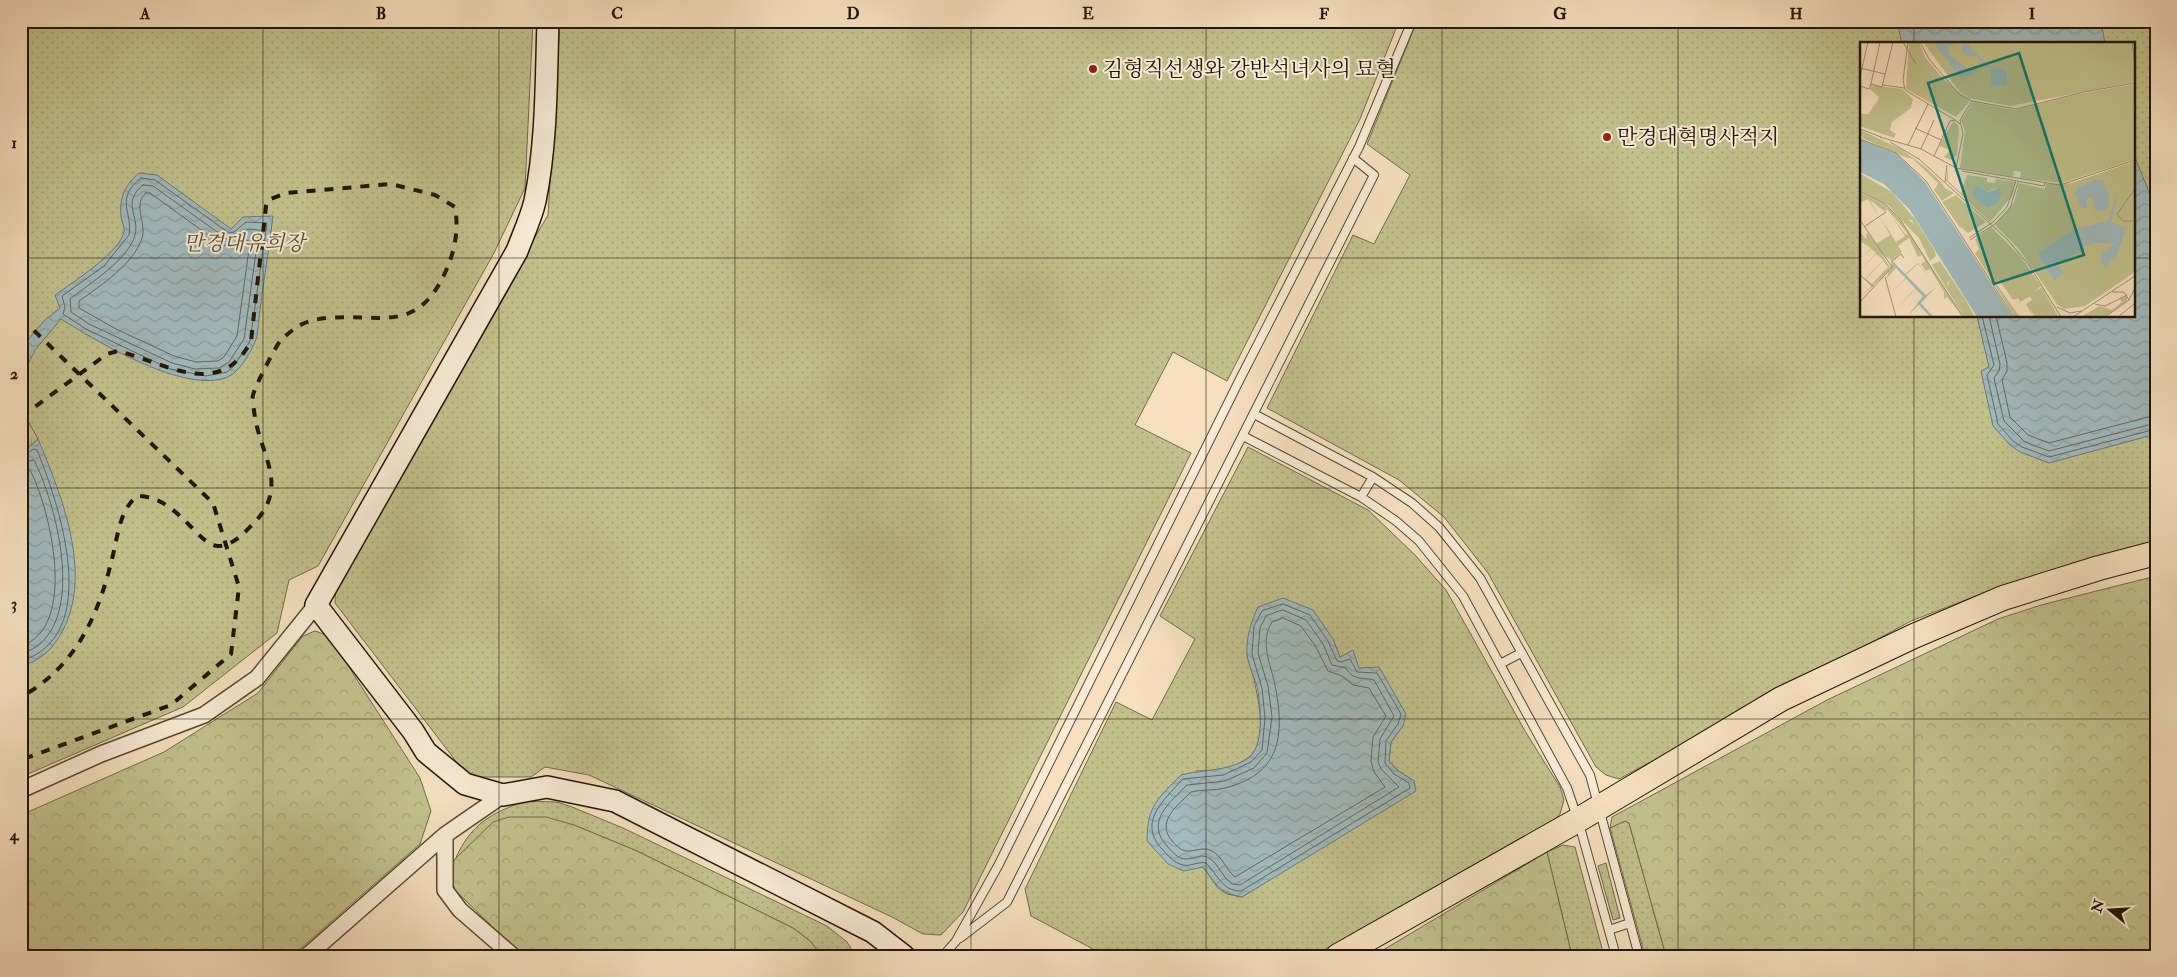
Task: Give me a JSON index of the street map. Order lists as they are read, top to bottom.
{
  "parks": ["만경대유희장"],
  "places": ["김형직선생와 강반석녀사의 묘혈", "만경대혁명사적지"],
  "north": "left",
  "grid": {
    "columns": [
      "A",
      "B",
      "C",
      "D",
      "E",
      "F",
      "G",
      "H",
      "I"
    ],
    "rows": [
      "1",
      "2",
      "3",
      "4"
    ]
  }
}
